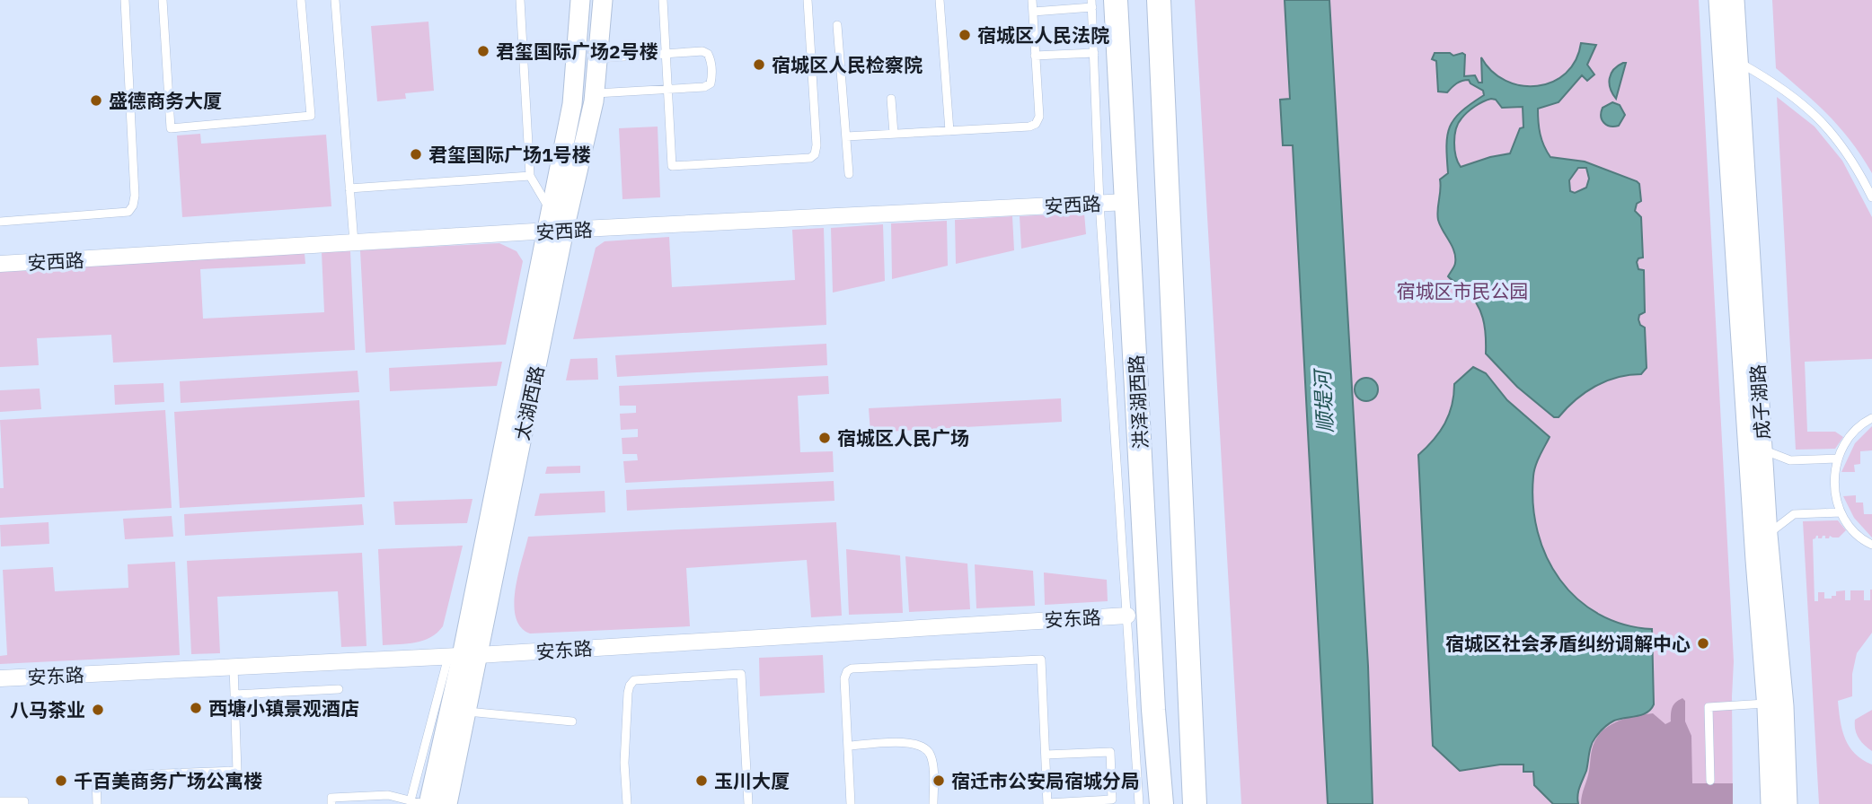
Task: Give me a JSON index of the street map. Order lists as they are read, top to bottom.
{
  "streets": {
    "main road": ["洪泽湖西路"],
    "street": [
      "安西路",
      "成子湖路",
      "太湖西路",
      "安东路"
    ]
  },
  "crossings": [
    ["安西路", "洪泽湖西路"],
    ["安西路", "太湖西路"],
    ["太湖西路", "安东路"]
  ],
  "water": ["顺堤河"],
  "parks": ["宿城区市民公园"],
  "places": [
    "宿城区人民法院",
    "君玺国际广场2号楼",
    "宿城区人民检察院",
    "盛德商务大厦",
    "君玺国际广场1号楼",
    "宿城区人民广场",
    "宿城区社会矛盾纠纷调解中心",
    "西塘小镇景观酒店",
    "八马茶业",
    "千百美商务广场公寓楼",
    "玉川大厦",
    "宿迁市公安局宿城分局"
  ]
}
